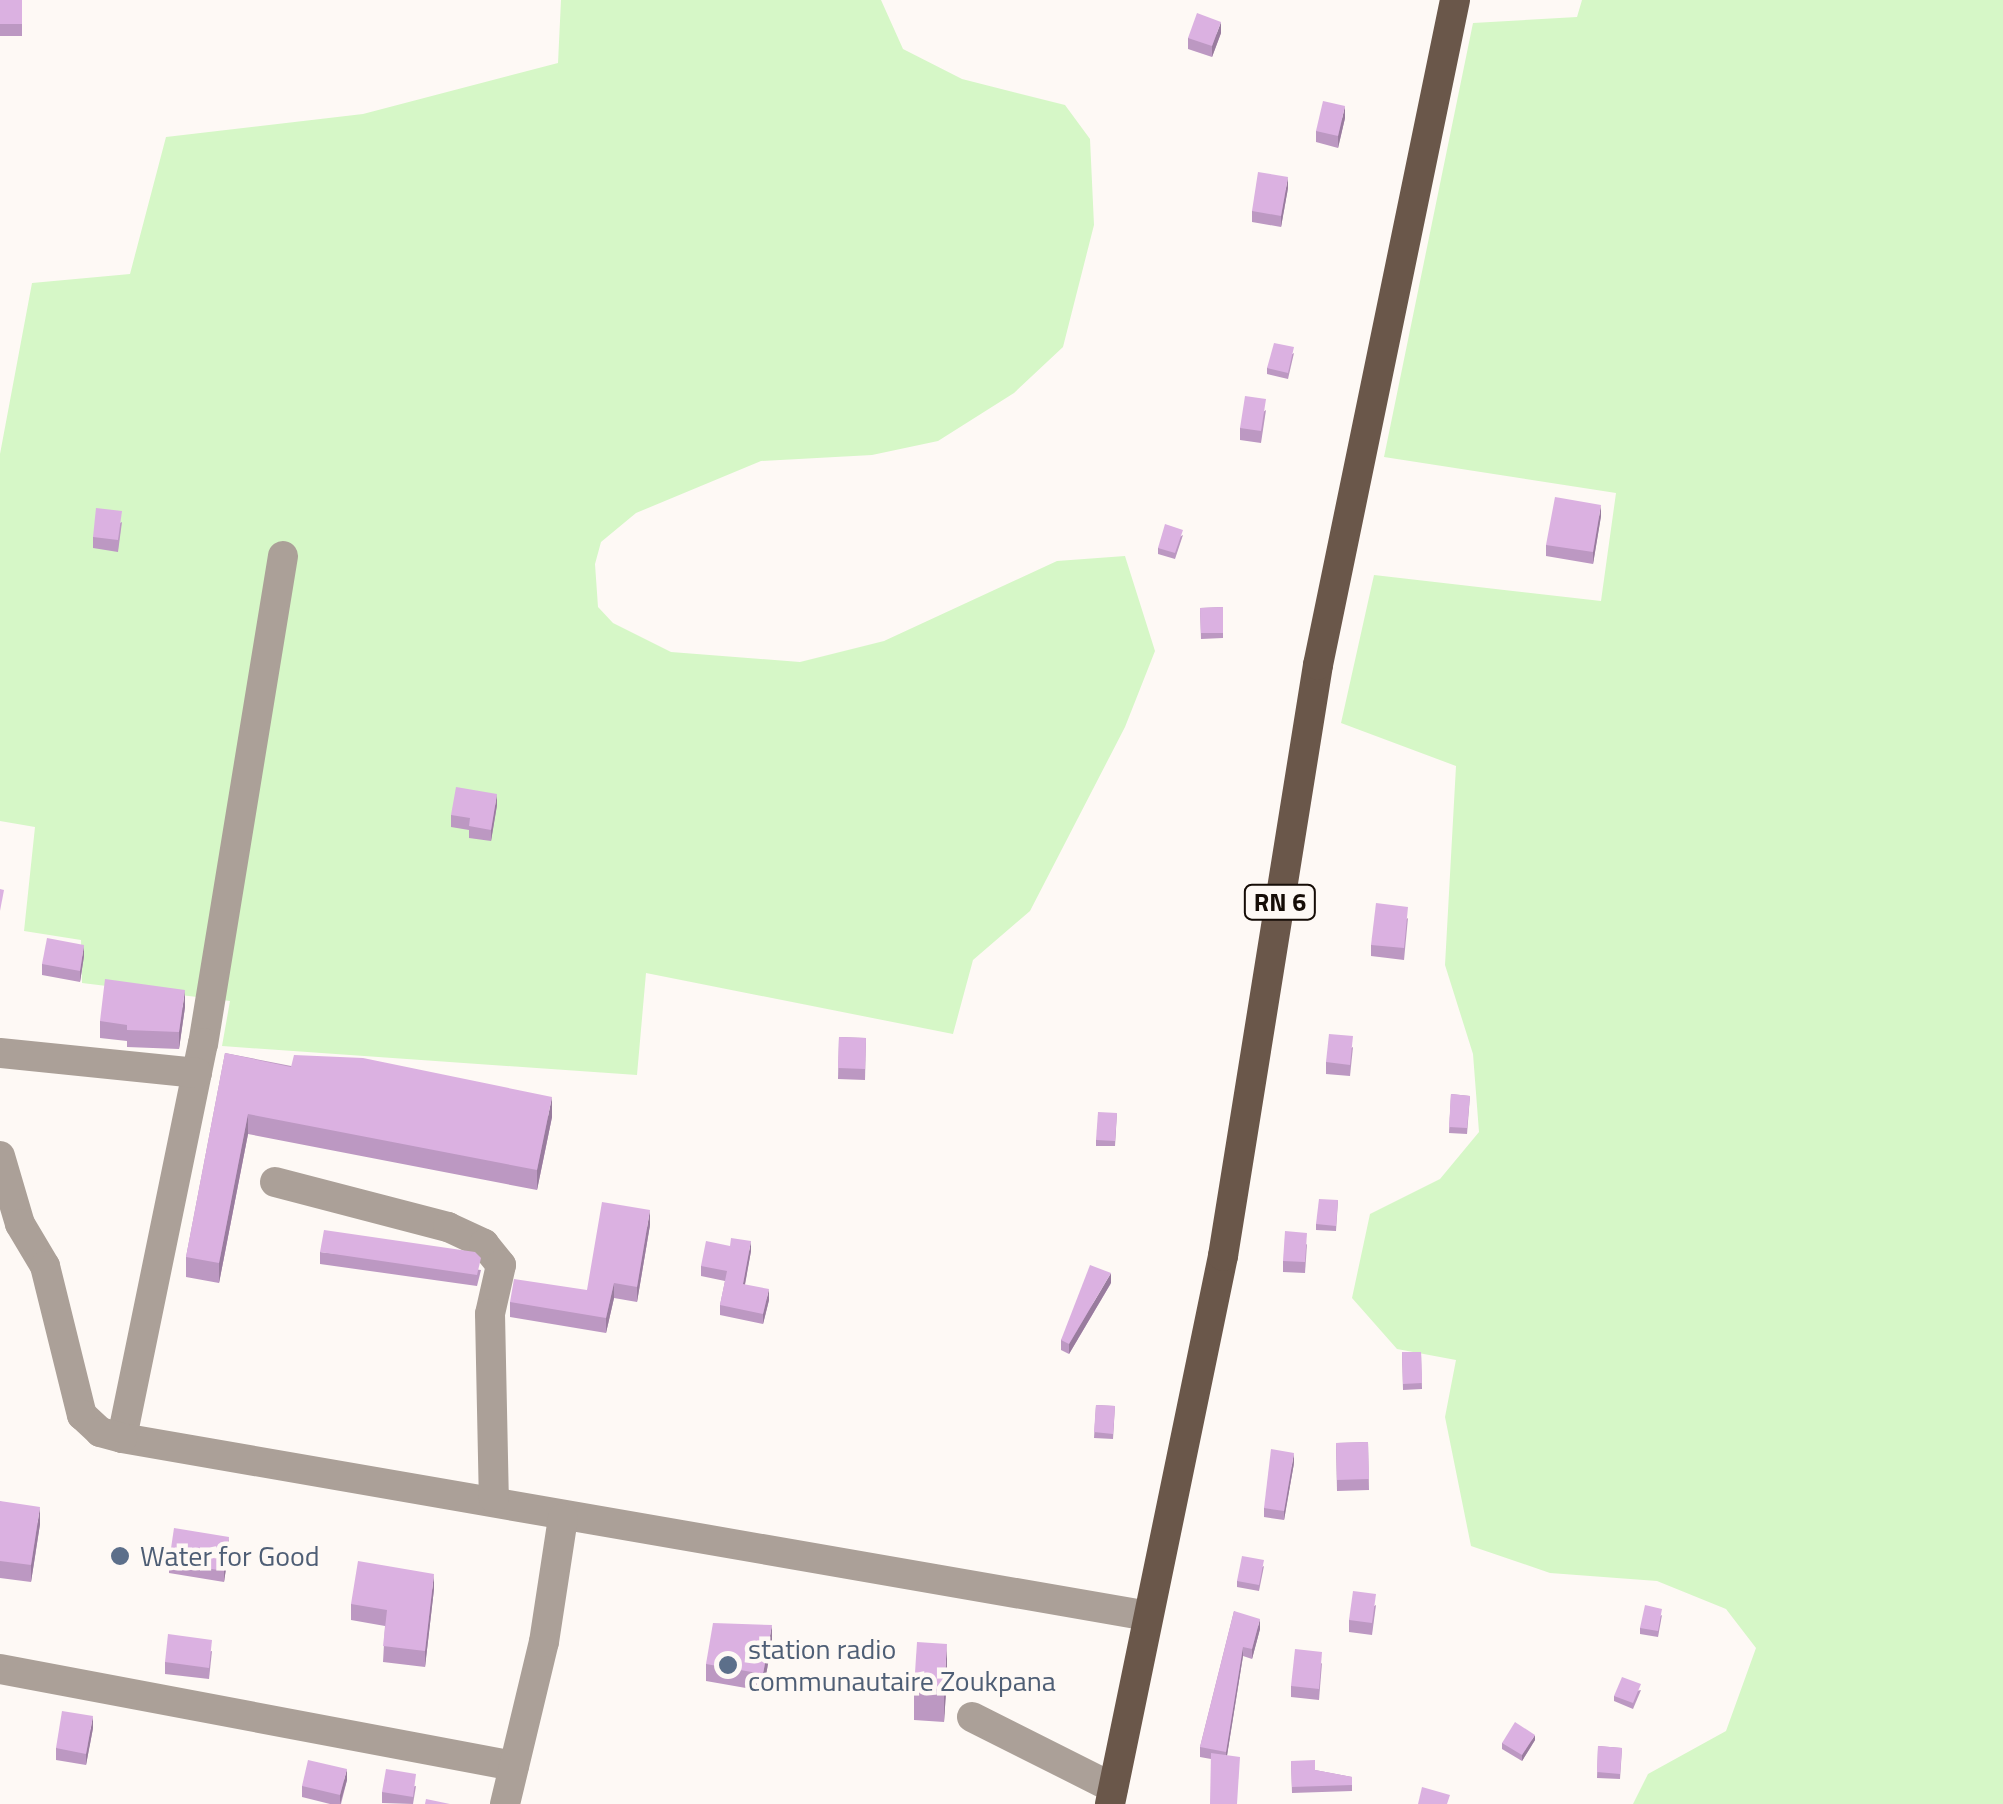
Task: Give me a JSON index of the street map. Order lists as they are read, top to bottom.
{
  "streets": {
    "main road": ["RN 6"]
  },
  "places": ["Water for Good", "station radio communautaire Zoukpana"]
}
